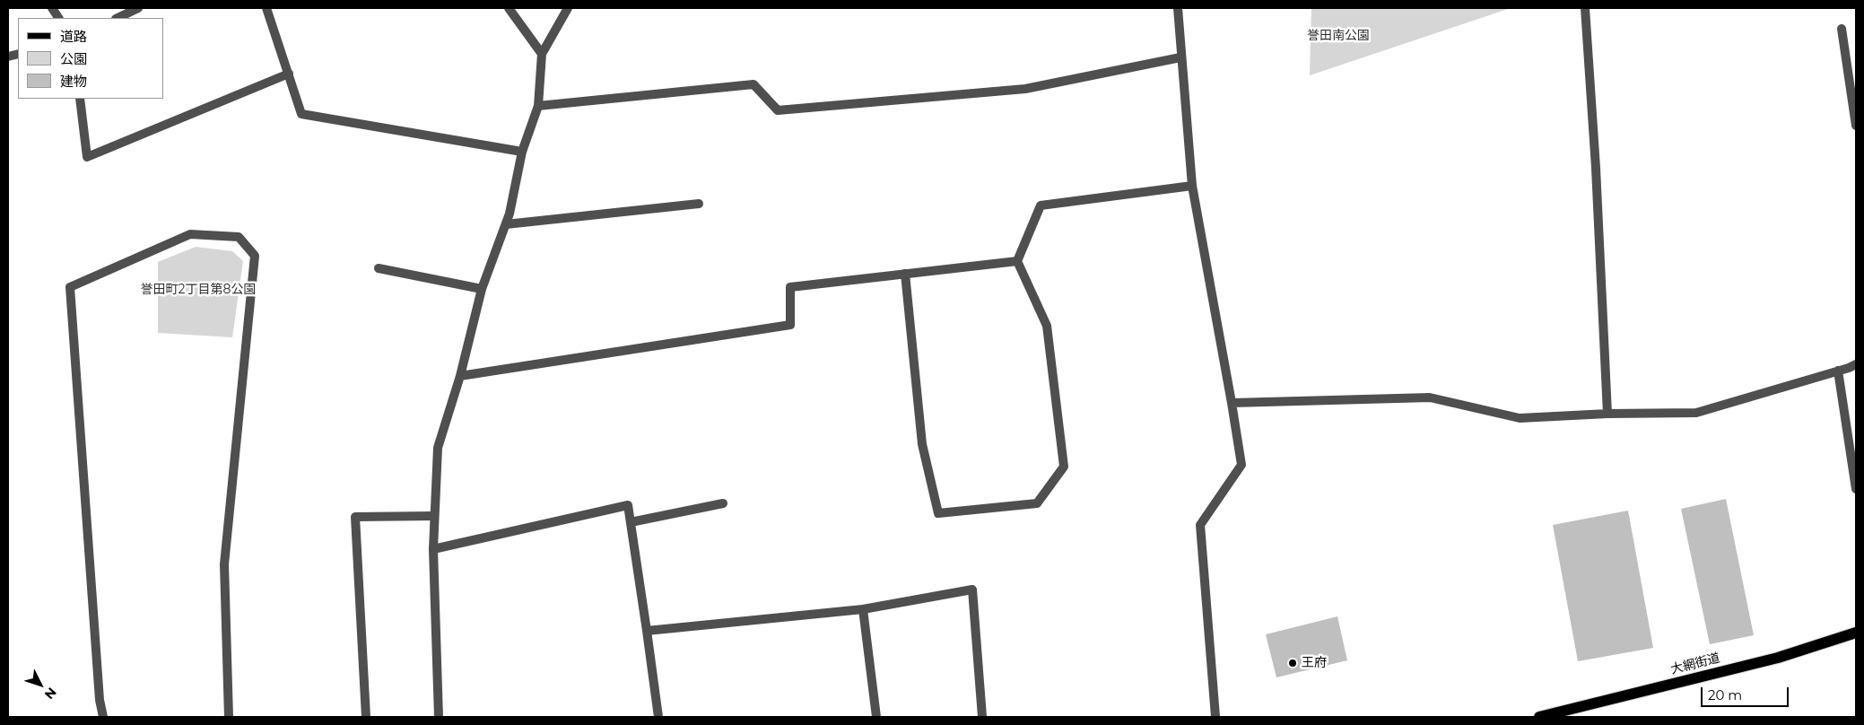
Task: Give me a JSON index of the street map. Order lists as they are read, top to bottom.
{
  "streets": {
    "main road": ["大網街道"]
  },
  "parks": ["誉田南公園", "誉田町2丁目第8公園"],
  "places": ["王府"],
  "legend": ["道路", "公園", "建物"],
  "scale_bar": "20 m",
  "north": "bottom right"
}
